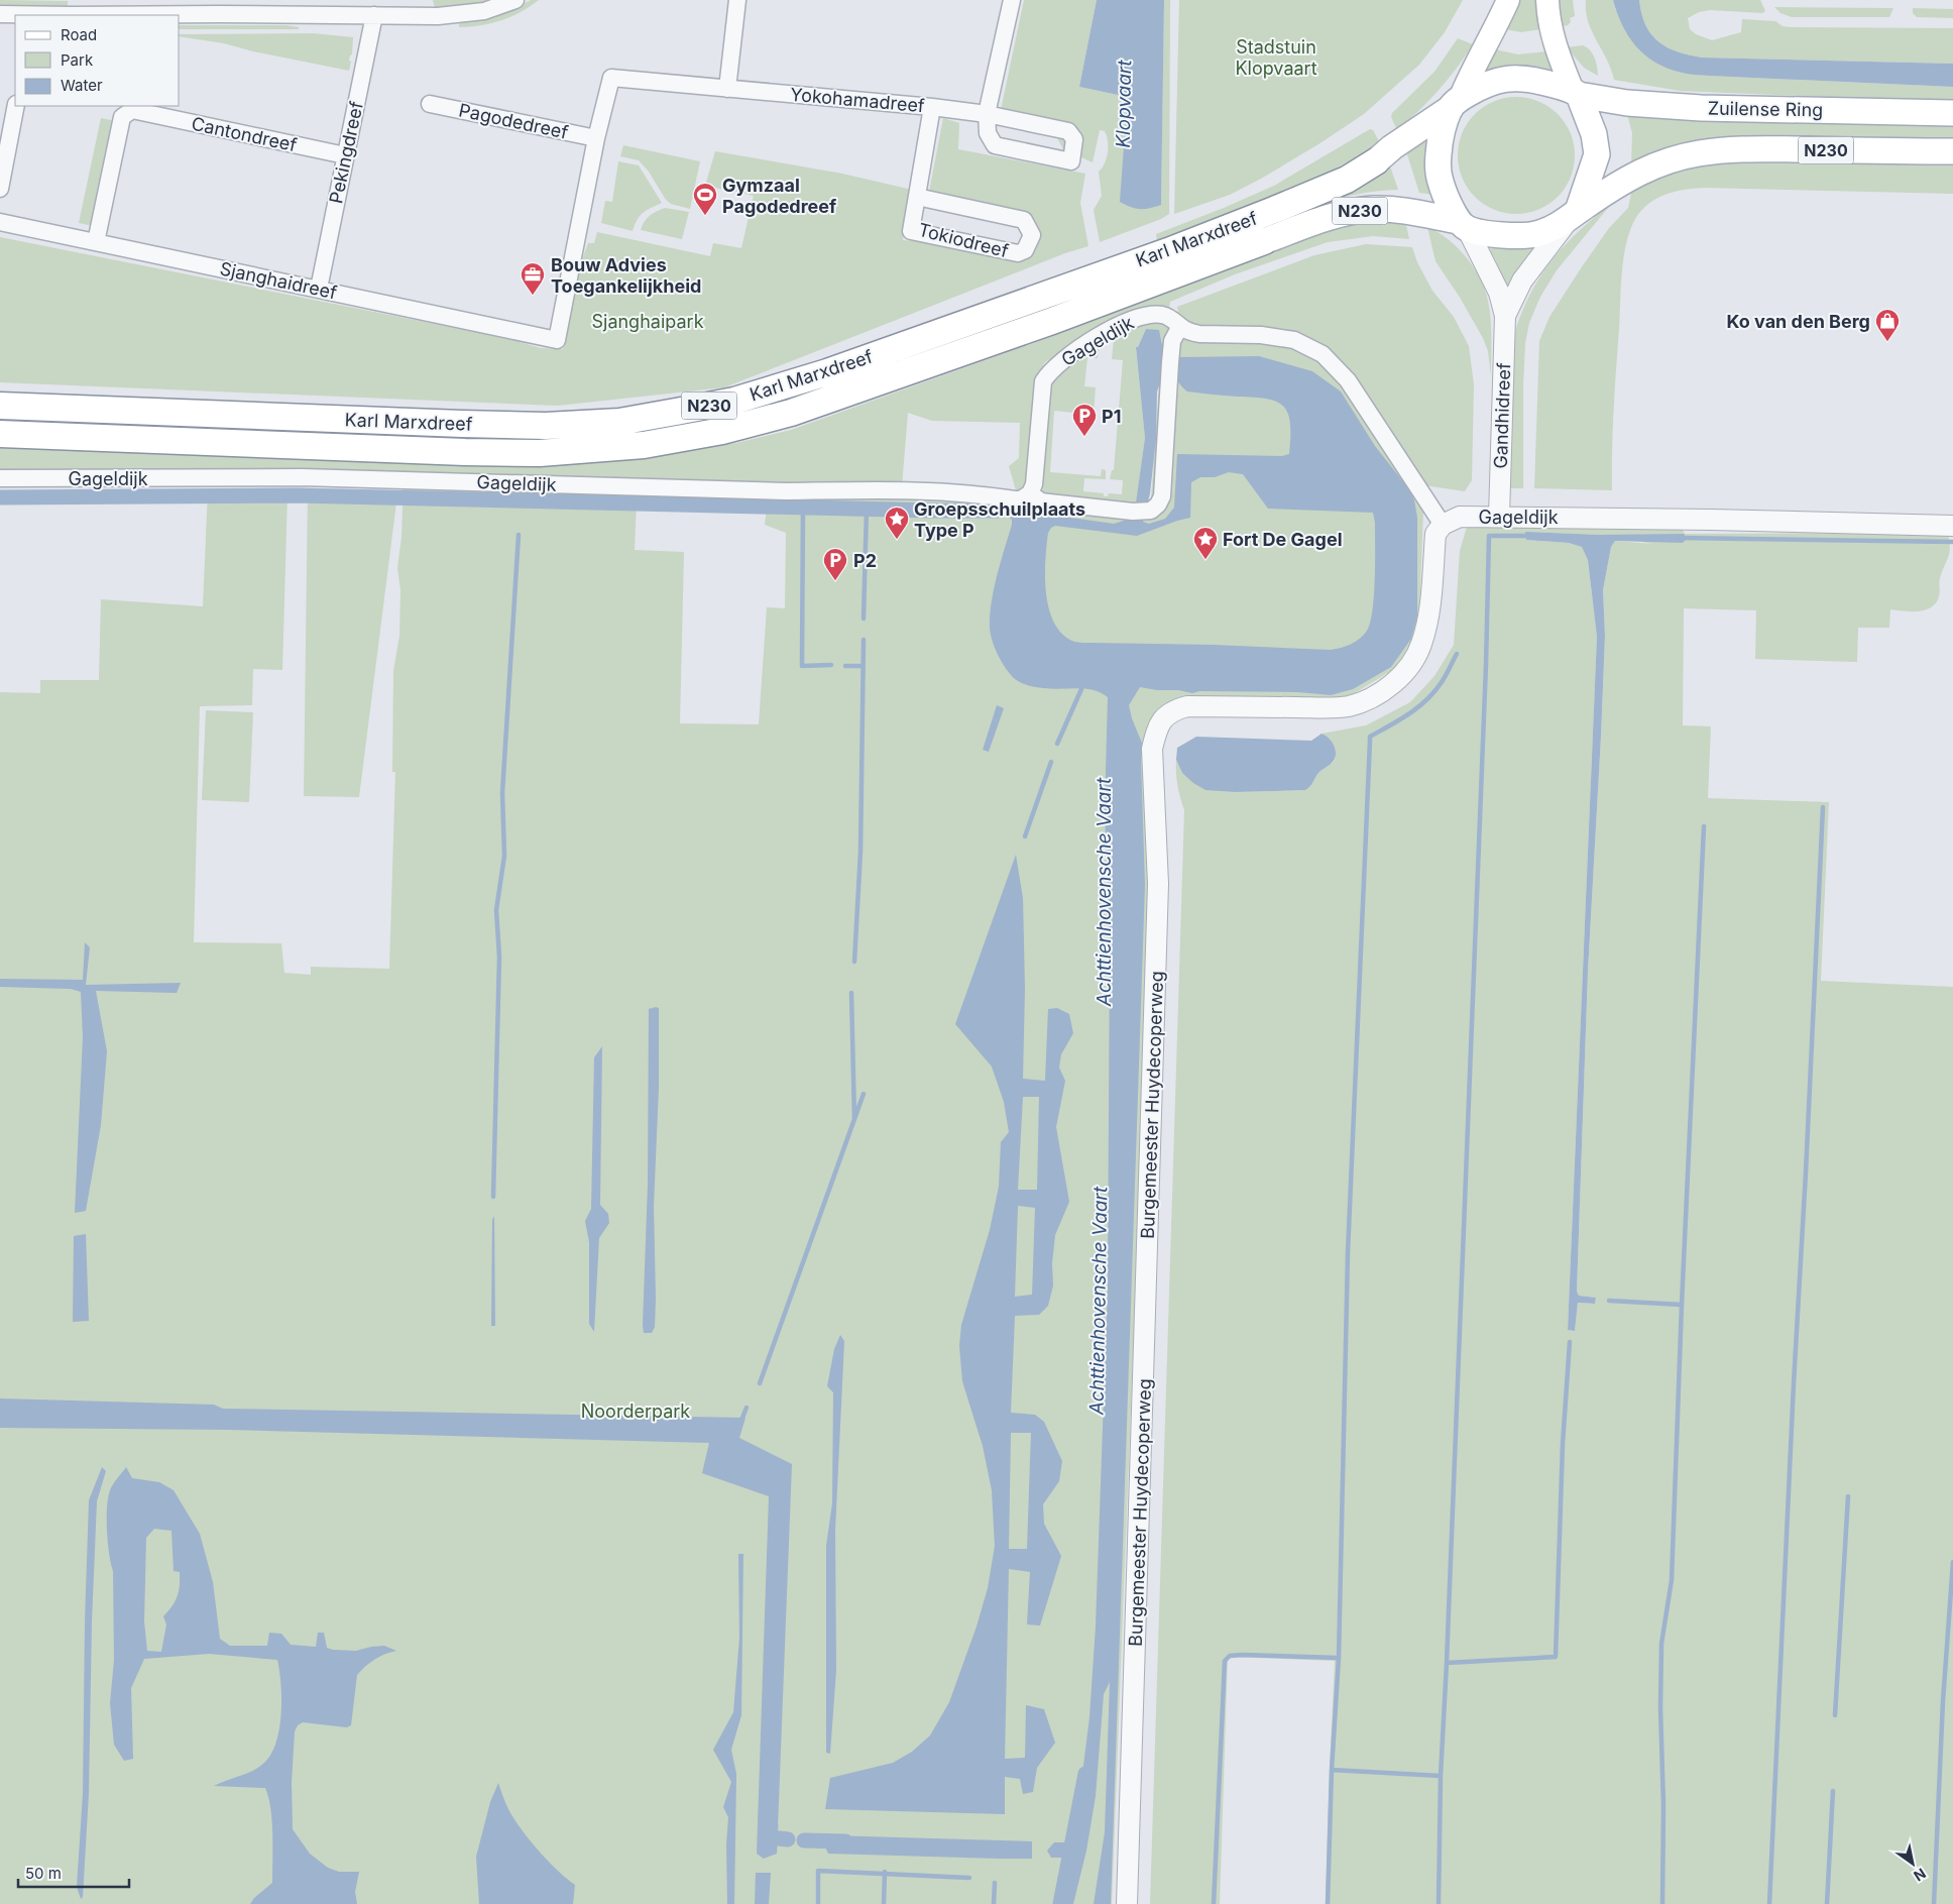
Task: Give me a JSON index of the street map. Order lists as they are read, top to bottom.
{
  "streets": {
    "highway": ["N230", "Karl Marxdreef"],
    "main road": ["Zuilense Ring"],
    "street": [
      "Yokohamadreef",
      "Pagodedreef",
      "Cantondreef",
      "Pekingdreef",
      "Tokiodreef",
      "Sjanghaidreef",
      "Gageldijk",
      "Gandhidreef",
      "Burgemeester Huydecoperweg"
    ]
  },
  "crossings": [
    ["Yokohamadreef", "Tokiodreef"],
    ["Zuilense Ring", "N230"],
    ["Zuilense Ring", "Karl Marxdreef"],
    ["Zuilense Ring", "Gandhidreef"],
    ["Pagodedreef", "Sjanghaidreef"],
    ["Cantondreef", "Pekingdreef"],
    ["Cantondreef", "Sjanghaidreef"],
    ["N230", "Karl Marxdreef"],
    ["N230", "Gandhidreef"],
    ["Pekingdreef", "Sjanghaidreef"],
    ["Karl Marxdreef", "Gandhidreef"],
    ["Gageldijk", "Gandhidreef"],
    ["Gageldijk", "Burgemeester Huydecoperweg"]
  ],
  "water": ["Klopvaart", "Achttienhovensche Vaart"],
  "parks": ["Stadstuin Klopvaart", "Sjanghaipark", "Noorderpark"],
  "places": {
    "sports": ["Gymzaal Pagodedreef"],
    "office": ["Bouw Advies Toegankelijkheid"],
    "shop": ["Ko van den Berg"],
    "parking": ["P1", "P2"],
    "place": ["Groepsschuilplaats Type P", "Fort De Gagel"]
  },
  "legend": ["Road", "Park", "Water"],
  "scale_bar": "50 m",
  "north": "bottom right"
}
